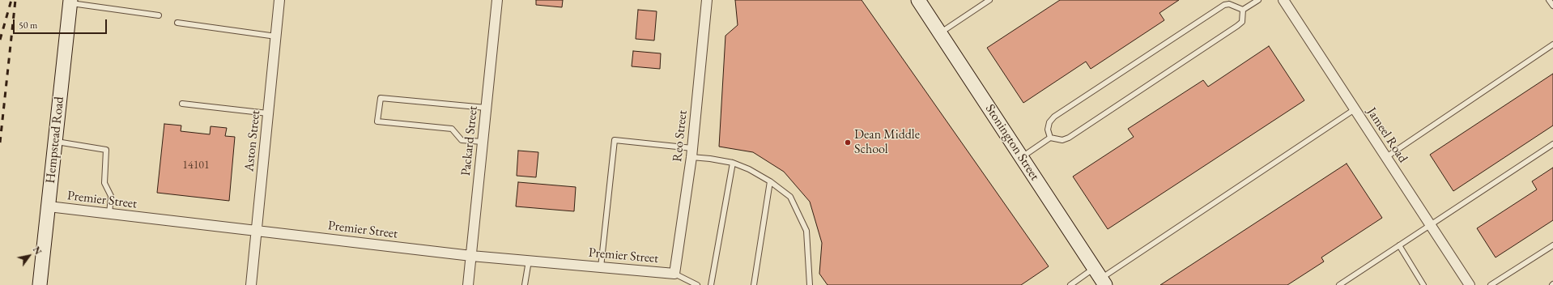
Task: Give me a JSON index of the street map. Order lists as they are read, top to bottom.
{
  "streets": {
    "street": [
      "Jameel Road",
      "Reo Street",
      "Hempstead Road",
      "Aston Street",
      "Packard Street",
      "Stonington Street",
      "Premier Street"
    ]
  },
  "crossings": [
    ["Reo Street", "Premier Street"],
    ["Hempstead Road", "Premier Street"],
    ["Aston Street", "Premier Street"],
    ["Packard Street", "Premier Street"]
  ],
  "places": ["Dean Middle School"],
  "house_numbers": ["14101"],
  "scale_bar": "50 m",
  "north": "top right"
}
